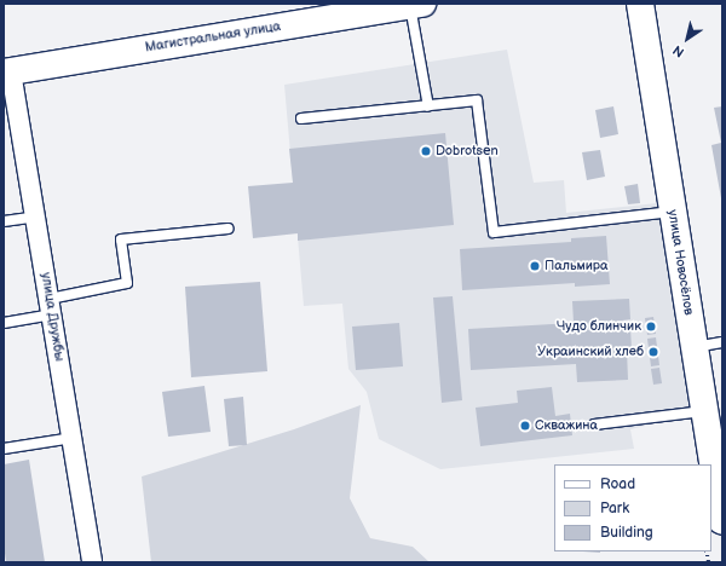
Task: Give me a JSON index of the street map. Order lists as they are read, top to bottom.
{
  "streets": {
    "main road": ["Магистральная улица", "улица Новосёлов"],
    "street": ["улица Дружбы"]
  },
  "crossings": [
    ["Магистральная улица", "улица Дружбы"]
  ],
  "places": [
    "Dobrotsen",
    "Пальмира",
    "Чудо блинчик",
    "Украинский хлеб",
    "Скважина"
  ],
  "legend": ["Road", "Park", "Building"],
  "north": "bottom left"
}
